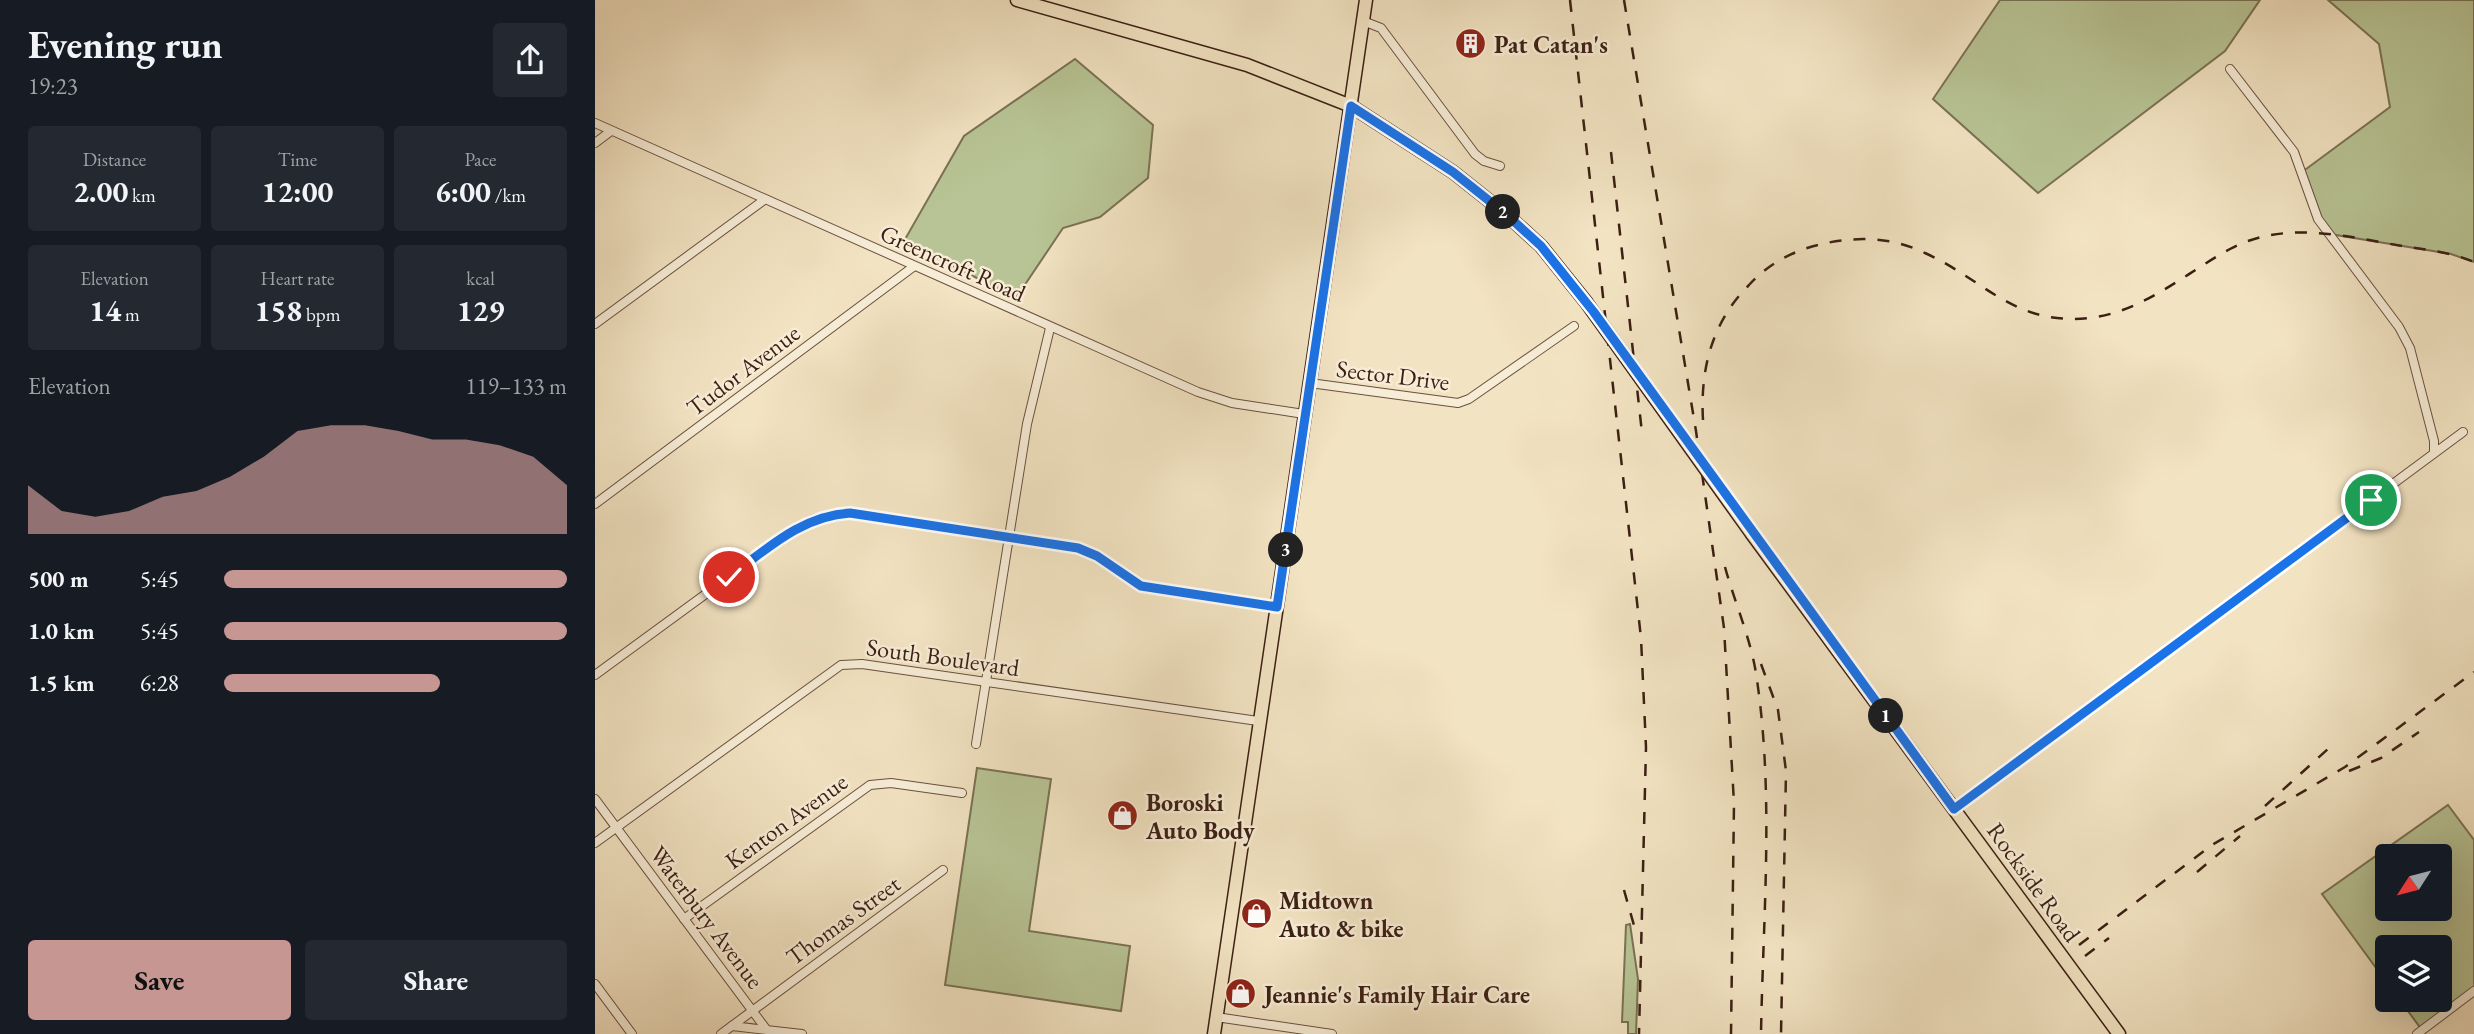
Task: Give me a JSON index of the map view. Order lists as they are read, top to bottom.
{
  "streets": {
    "main road": ["Rockside Road"],
    "street": [
      "Greencroft Road",
      "Tudor Avenue",
      "Sector Drive",
      "South Boulevard",
      "Kenton Avenue",
      "Waterbury Avenue",
      "Thomas Street"
    ]
  },
  "crossings": [
    ["Greencroft Road", "Tudor Avenue"],
    ["South Boulevard", "Waterbury Avenue"],
    ["Kenton Avenue", "Waterbury Avenue"],
    ["Waterbury Avenue", "Thomas Street"]
  ],
  "places": {
    "building": ["Pat Catan's"],
    "shop": ["Boroski Auto Body", "Midtown Auto & bike", "Jeannie's Family Hair Care"]
  },
  "north": "bottom left",
  "page": {
    "heading": ["Evening run", "19:23"],
    "stats": [
      ["Distance", "2.00 km"],
      ["Time", "12:00"],
      ["Pace", "6:00 /km"],
      ["Elevation", "14 m"],
      ["Heart rate", "158 bpm"],
      ["kcal", "129"]
    ],
    "pins": ["2", "3", "1"],
    "chart": ["Elevation", "119–133 m"],
    "list": [
      {
        "name": "500 m",
        "note": "5:45"
      },
      {
        "name": "1.0 km",
        "note": "5:45"
      },
      {
        "name": "1.5 km",
        "note": "6:28"
      }
    ],
    "buttons": ["Save", "Share"]
  }
}
